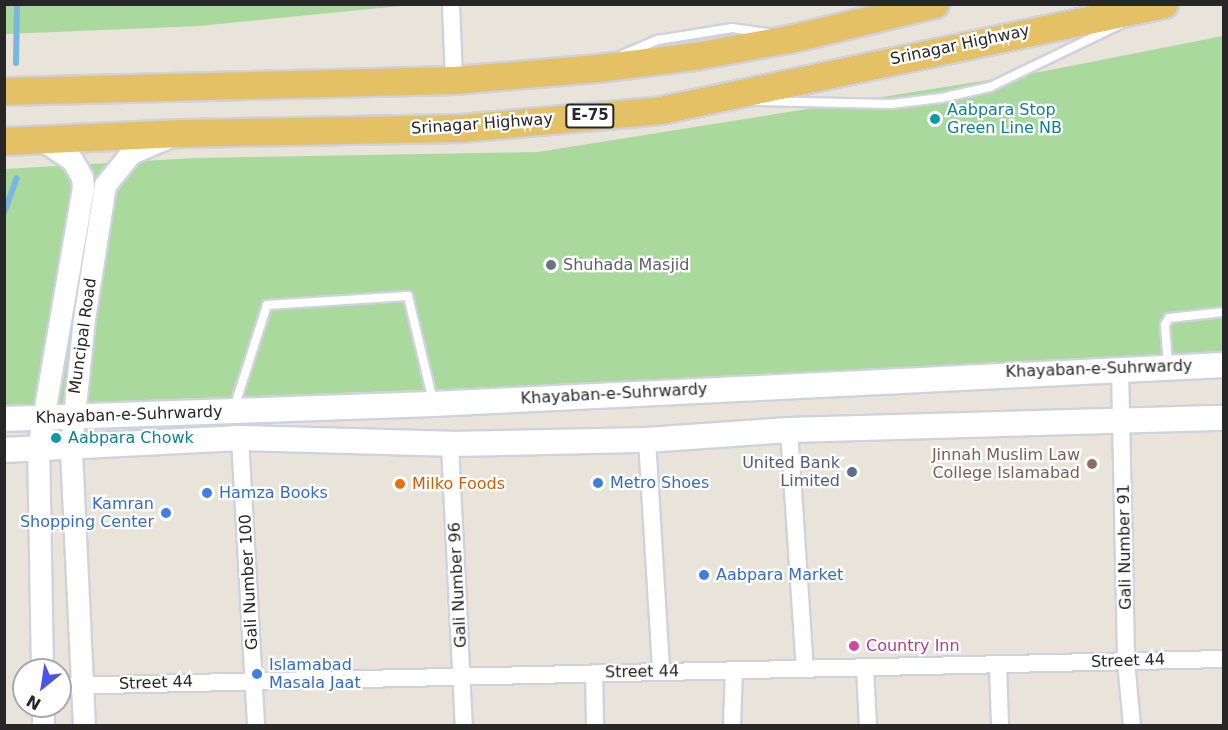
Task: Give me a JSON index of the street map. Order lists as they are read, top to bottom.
{
  "streets": {
    "highway": ["Srinagar Highway", "E-75"],
    "main road": ["Khayaban-e-Suhrwardy"],
    "street": [
      "Muncipal Road",
      "Gali Number 91",
      "Gali Number 100",
      "Gali Number 96",
      "Street 44"
    ]
  },
  "crossings": [
    ["Srinagar Highway", "Muncipal Road"],
    ["Muncipal Road", "Khayaban-e-Suhrwardy"],
    ["Muncipal Road", "Street 44"],
    ["Khayaban-e-Suhrwardy", "Gali Number 91"],
    ["Khayaban-e-Suhrwardy", "Gali Number 100"],
    ["Khayaban-e-Suhrwardy", "Gali Number 96"],
    ["Gali Number 91", "Street 44"],
    ["Gali Number 100", "Street 44"],
    ["Gali Number 96", "Street 44"]
  ],
  "places": [
    "Aabpara Stop Green Line NB",
    "Shuhada Masjid",
    "Aabpara Chowk",
    "Jinnah Muslim Law College Islamabad",
    "United Bank Limited",
    "Metro Shoes",
    "Milko Foods",
    "Hamza Books",
    "Kamran Shopping Center",
    "Aabpara Market",
    "Country Inn",
    "Islamabad Masala Jaat"
  ],
  "north": "bottom left"
}
